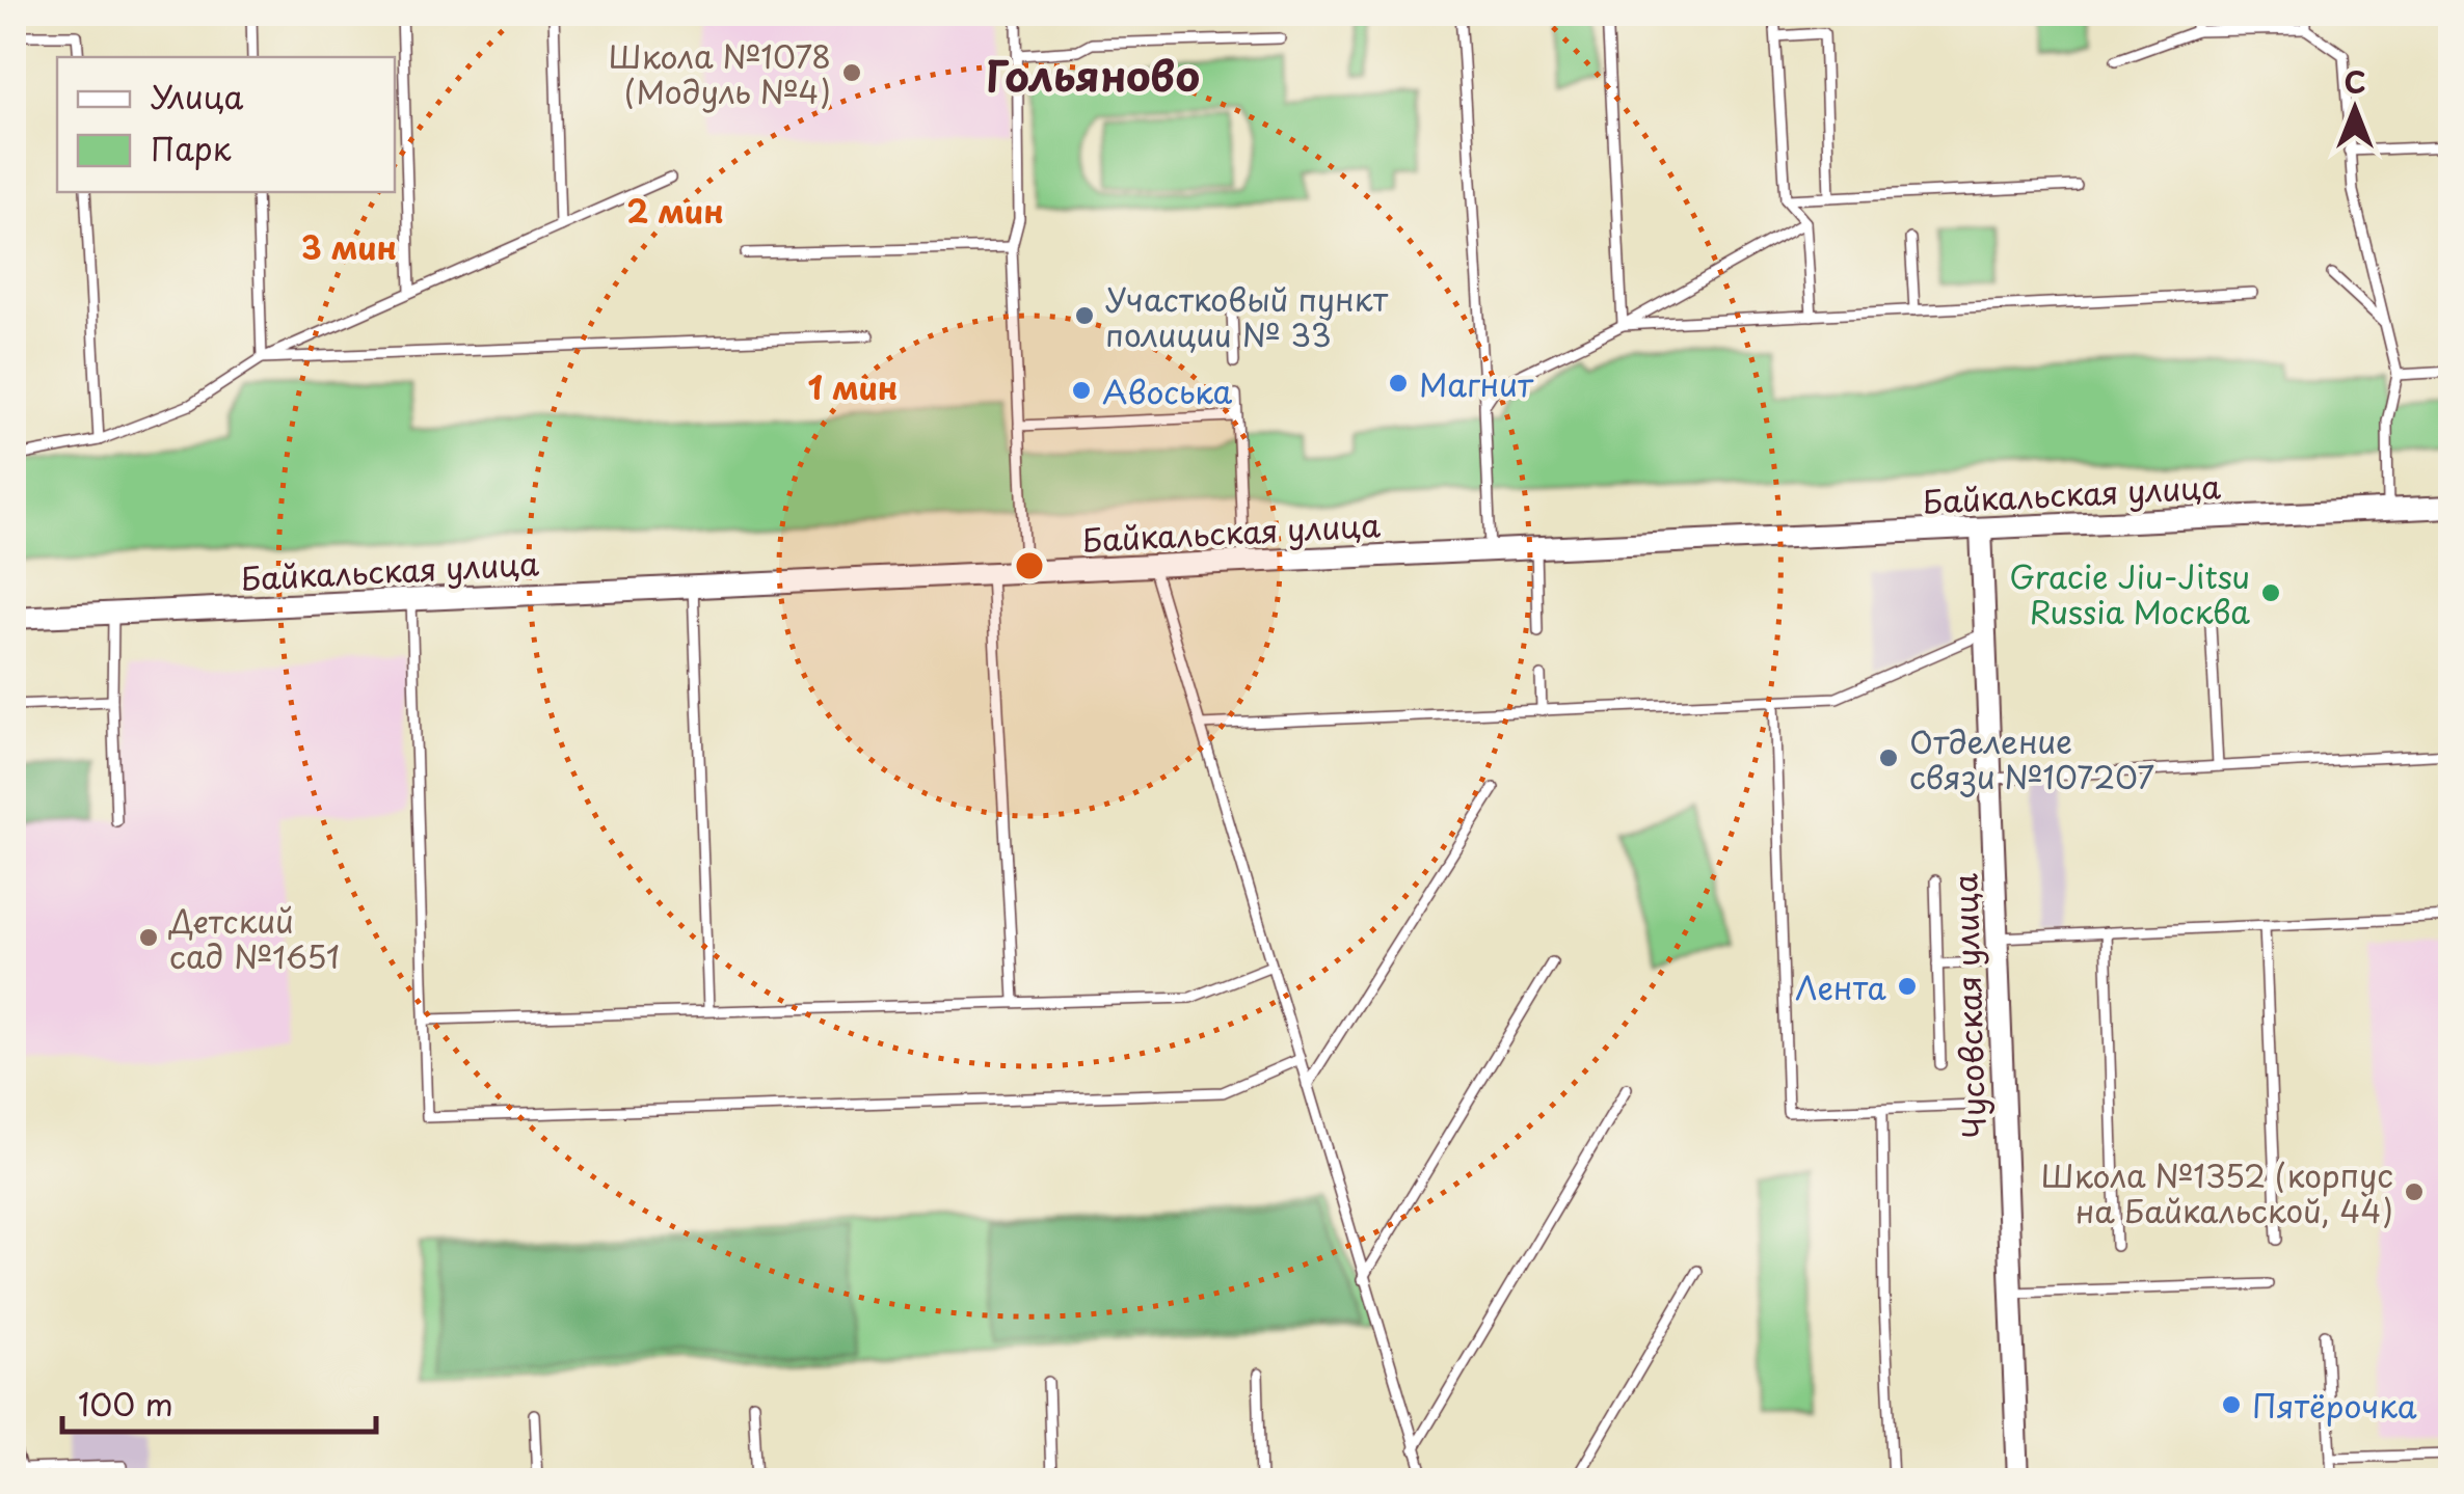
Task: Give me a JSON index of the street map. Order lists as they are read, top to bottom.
{
  "streets": {
    "street": ["Байкальская улица", "Чусовская улица"]
  },
  "crossings": [
    ["Байкальская улица", "Чусовская улица"]
  ],
  "districts": ["Гольяново"],
  "places": [
    "Школа №1078 (Модуль №4)",
    "Участковый пункт полиции № 33",
    "Магнит",
    "Авоська",
    "Gracie Jiu-Jitsu Russia Москва",
    "Отделение связи №107207",
    "Детский сад №1651",
    "Лента",
    "Школа №1352 (корпус на Байкальской, 44)",
    "Пятёрочка"
  ],
  "legend": ["Улица", "Парк"],
  "scale_bar": "100 m",
  "north": "top",
  "rings": ["2 мин", "3 мин", "1 мин"]
}
